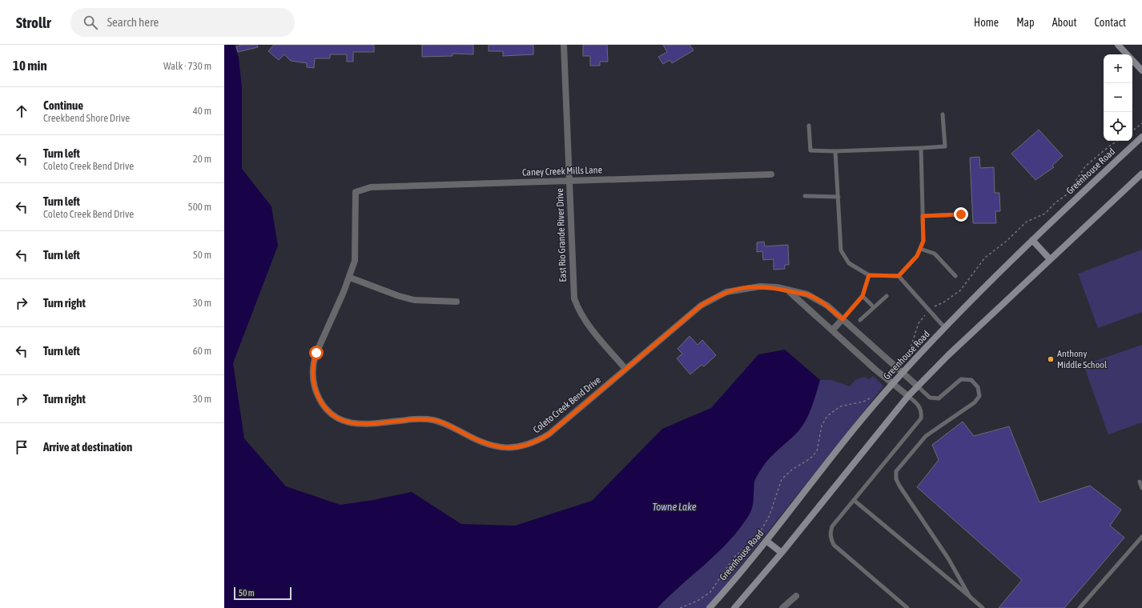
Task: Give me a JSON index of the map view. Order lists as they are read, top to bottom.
{
  "streets": {
    "main road": ["Greenhouse Road"],
    "street": ["Caney Creek Mills Lane", "East Rio Grande River Drive", "Coleto Creek Bend Drive"]
  },
  "crossings": [
    ["Caney Creek Mills Lane", "East Rio Grande River Drive"],
    ["Caney Creek Mills Lane", "Coleto Creek Bend Drive"],
    ["Greenhouse Road", "Coleto Creek Bend Drive"],
    ["East Rio Grande River Drive", "Coleto Creek Bend Drive"]
  ],
  "water": ["Towne Lake"],
  "places": ["Anthony Middle School"],
  "scale_bar": "50 m",
  "page": {
    "header": "Strollr",
    "search": "Search here",
    "nav": [
      "Home",
      "Map",
      "About",
      "Contact"
    ],
    "heading": ["10 min", "Walk · 730 m"],
    "map_buttons": ["+", "−"],
    "list": [
      ["Continue", "Creekbend Shore Drive", "40 m"],
      ["Turn left", "Coleto Creek Bend Drive", "20 m"],
      ["Turn left", "Coleto Creek Bend Drive", "500 m"],
      ["Turn left", "50 m"],
      ["Turn right", "30 m"],
      ["Turn left", "60 m"],
      ["Turn right", "30 m"],
      "Arrive at destination"
    ],
    "scale": "50 m"
  }
}
